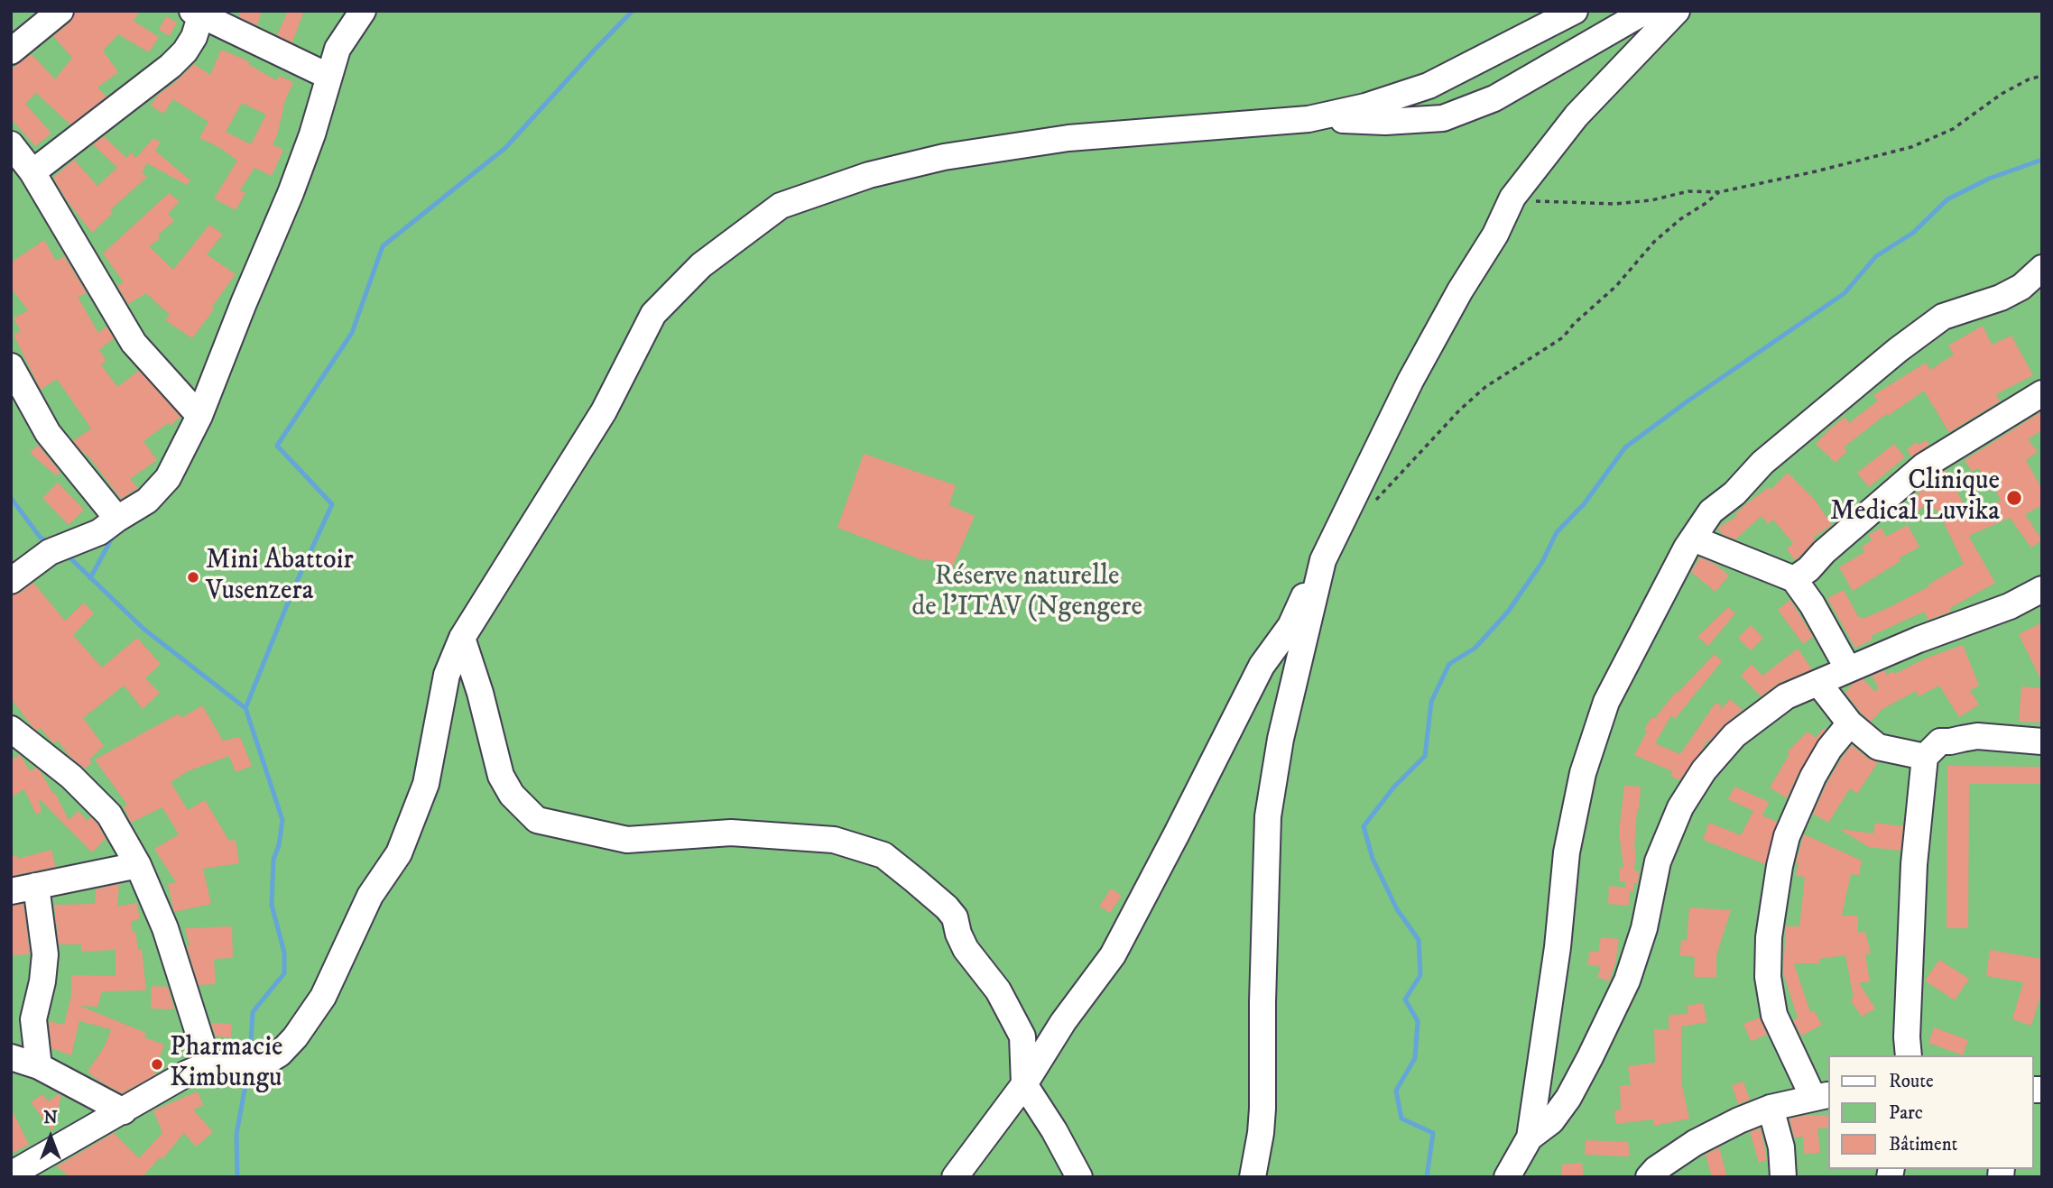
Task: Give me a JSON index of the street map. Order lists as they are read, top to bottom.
{
  "parks": ["Réserve naturelle de l'ITAV (Ngengere"],
  "places": ["Clinique Medical Luvika", "Mini Abattoir Vusenzera", "Pharmacie Kimbungu"],
  "legend": ["Route", "Parc", "Bâtiment"],
  "north": "top"
}
